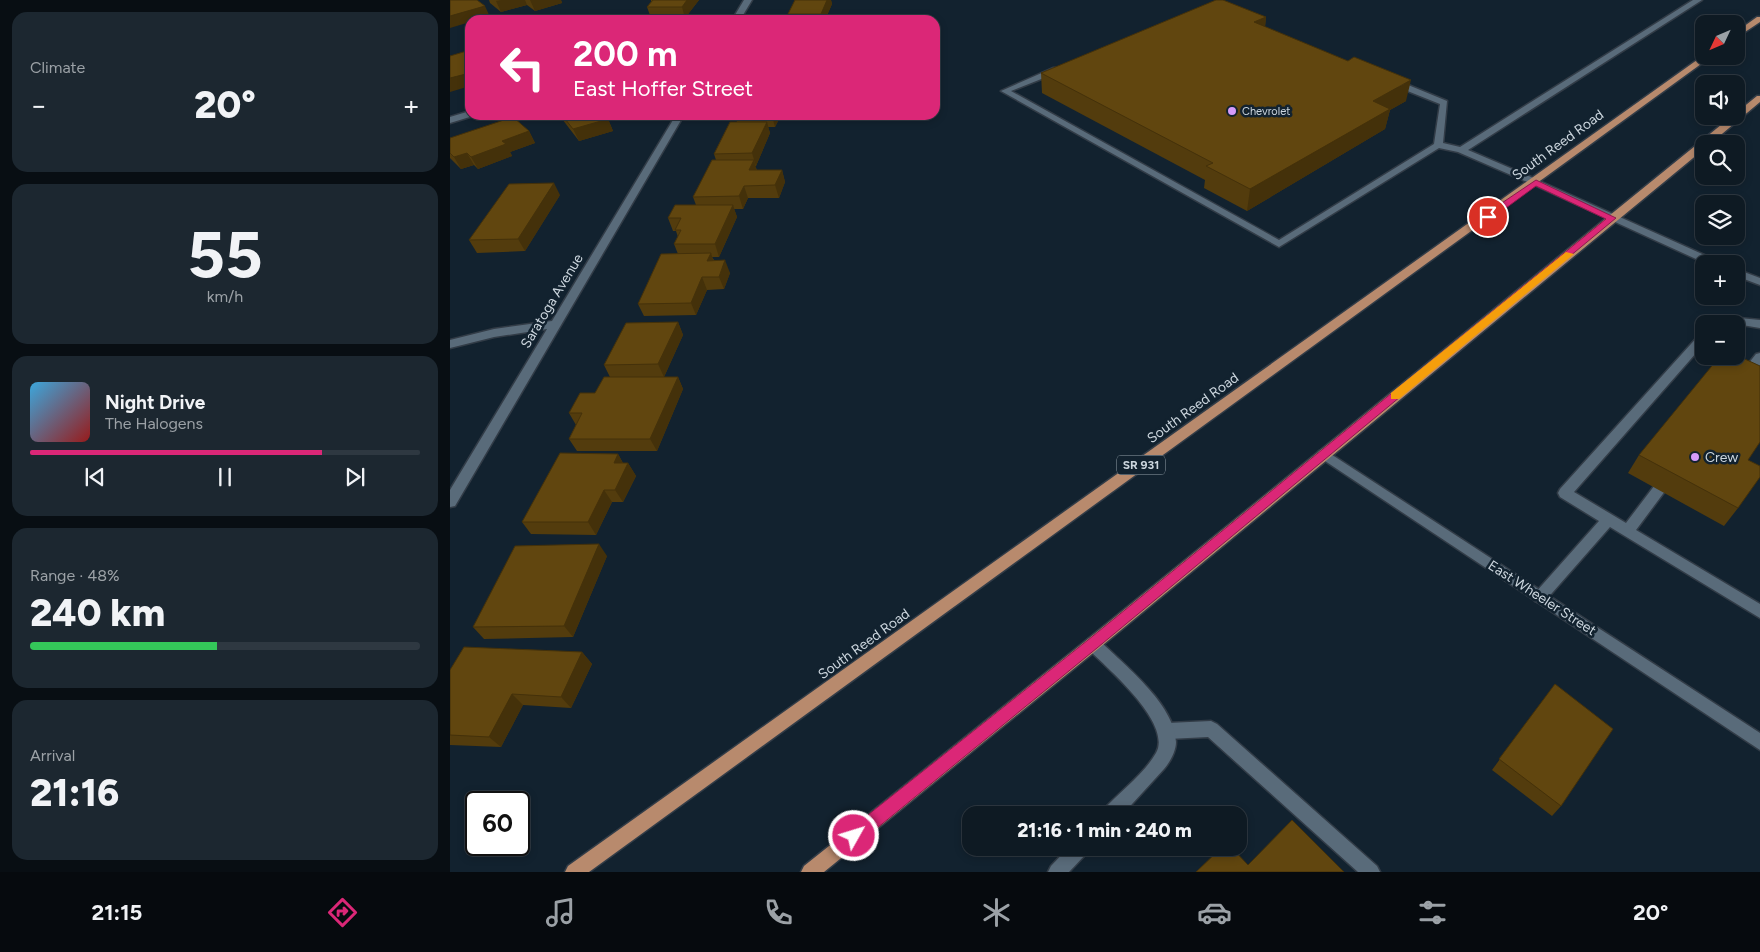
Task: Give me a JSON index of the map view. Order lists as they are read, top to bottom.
{
  "streets": {
    "main road": ["South Reed Road", "SR 931"],
    "street": ["Saratoga Avenue", "East Wheeler Street"]
  },
  "places": ["Chevrolet", "Crew"],
  "north": "bottom left",
  "page": {
    "tile": [
      "Climate",
      ["55", "km/h"],
      ["Range · 48%", "240 km"],
      ["Arrival", "21:16"]
    ],
    "map_buttons": ["+", "−"],
    "turn": ["200 m", "East Hoffer Street"],
    "heat": ["−", "20°", "+"],
    "song": ["Night Drive", "The Halogens"],
    "limit": "60",
    "trip": "21:16 · 1 min · 240 m",
    "tabs": ["21:15", "20°"]
  }
}
